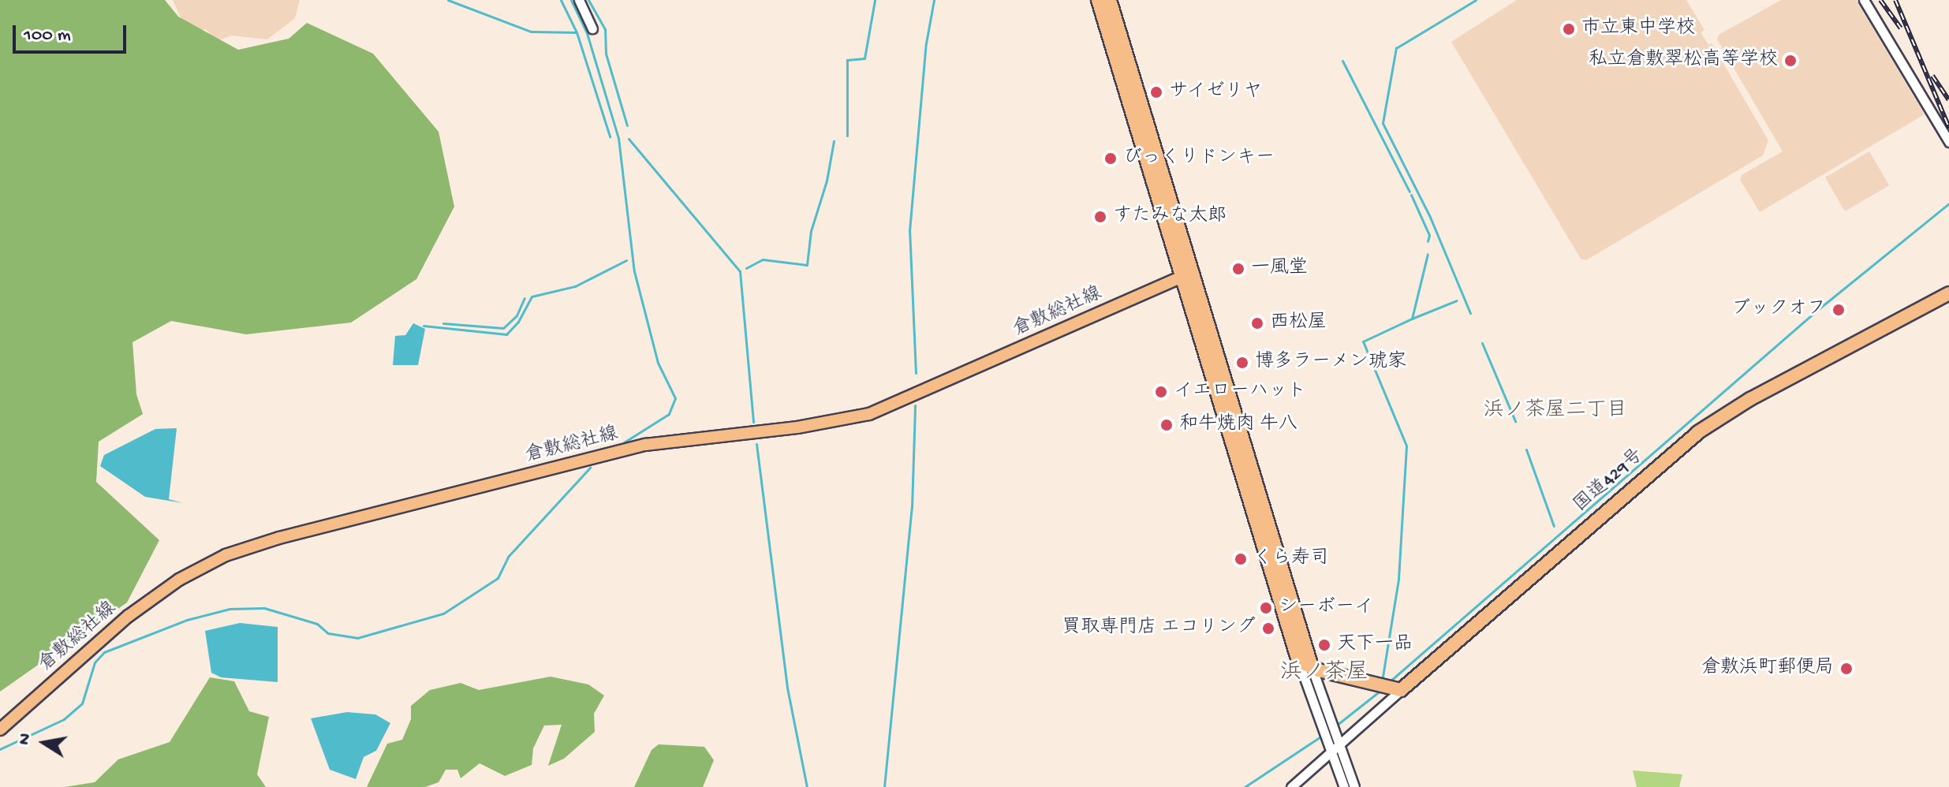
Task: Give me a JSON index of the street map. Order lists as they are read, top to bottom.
{
  "streets": {
    "highway": ["国道429号"],
    "main road": ["倉敷総社線"]
  },
  "districts": ["浜ノ茶屋二丁目", "浜ノ茶屋"],
  "places": [
    "市立東中学校",
    "私立倉敷翠松高等学校",
    "サイゼリヤ",
    "びっくりドンキー",
    "すたみな太郎",
    "一風堂",
    "ブックオフ",
    "西松屋",
    "博多ラーメン琥家",
    "イエローハット",
    "和牛焼肉 牛八",
    "くら寿司",
    "シーボーイ",
    "買取専門店 エコリング",
    "天下一品",
    "倉敷浜町郵便局"
  ],
  "scale_bar": "100 m",
  "north": "left"
}
